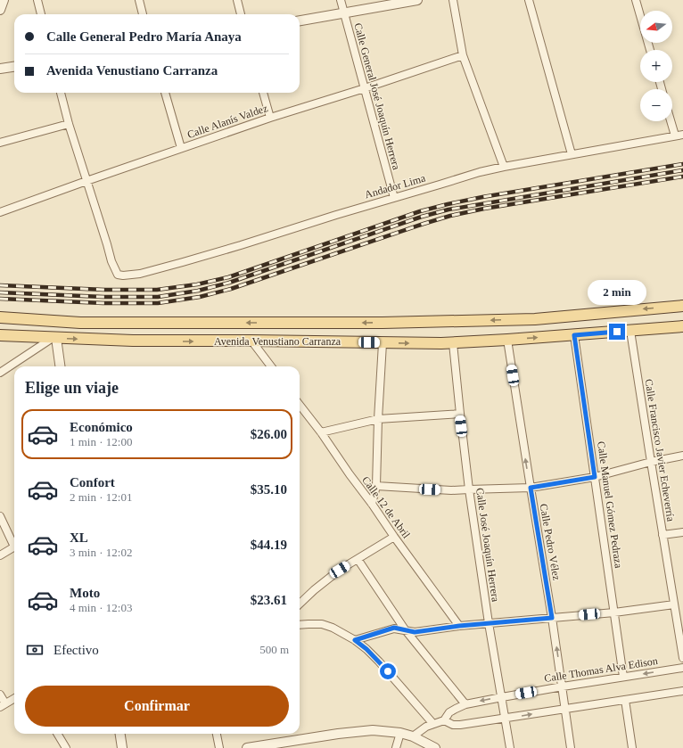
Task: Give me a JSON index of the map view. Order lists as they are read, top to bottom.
{
  "streets": {
    "main road": ["Avenida Venustiano Carranza"],
    "street": [
      "Calle General José Joaquín Herrera",
      "Calle Alanís Valdez",
      "Andador Lima",
      "Calle Francisco Javier Echeverría",
      "Calle Manuel Gómez Pedraza",
      "Calle 12 de Abril",
      "Calle Pedro Vélez",
      "Calle José Joaquín Herrera",
      "Calle Thomas Alva Edison"
    ]
  },
  "crossings": [
    ["Calle General José Joaquín Herrera", "Calle Alanís Valdez"],
    ["Calle General José Joaquín Herrera", "Andador Lima"],
    ["Calle Alanís Valdez", "Andador Lima"],
    ["Avenida Venustiano Carranza", "Calle Francisco Javier Echeverría"],
    ["Avenida Venustiano Carranza", "Calle Manuel Gómez Pedraza"],
    ["Avenida Venustiano Carranza", "Calle Pedro Vélez"],
    ["Avenida Venustiano Carranza", "Calle José Joaquín Herrera"],
    ["Calle Manuel Gómez Pedraza", "Calle Thomas Alva Edison"],
    ["Calle Pedro Vélez", "Calle Thomas Alva Edison"],
    ["Calle José Joaquín Herrera", "Calle Thomas Alva Edison"]
  ],
  "one_way": ["Calle Pedro Vélez"],
  "north": "left",
  "page": {
    "map_buttons": ["+", "−"],
    "banner": ["Calle General Pedro María Anaya", "Avenida Venustiano Carranza"],
    "bubble": "2 min",
    "heading": "Elige un viaje",
    "list": [
      {
        "name": "Económico",
        "note": "1 min · 12:00",
        "value": "$26.00"
      },
      {
        "name": "Confort",
        "note": "2 min · 12:01",
        "value": "$35.10"
      },
      {
        "name": "XL",
        "note": "3 min · 12:02",
        "value": "$44.19"
      },
      {
        "name": "Moto",
        "note": "4 min · 12:03",
        "value": "$23.61"
      }
    ],
    "pay": ["Efectivo", "500 m"],
    "buttons": "Confirmar"
  }
}
